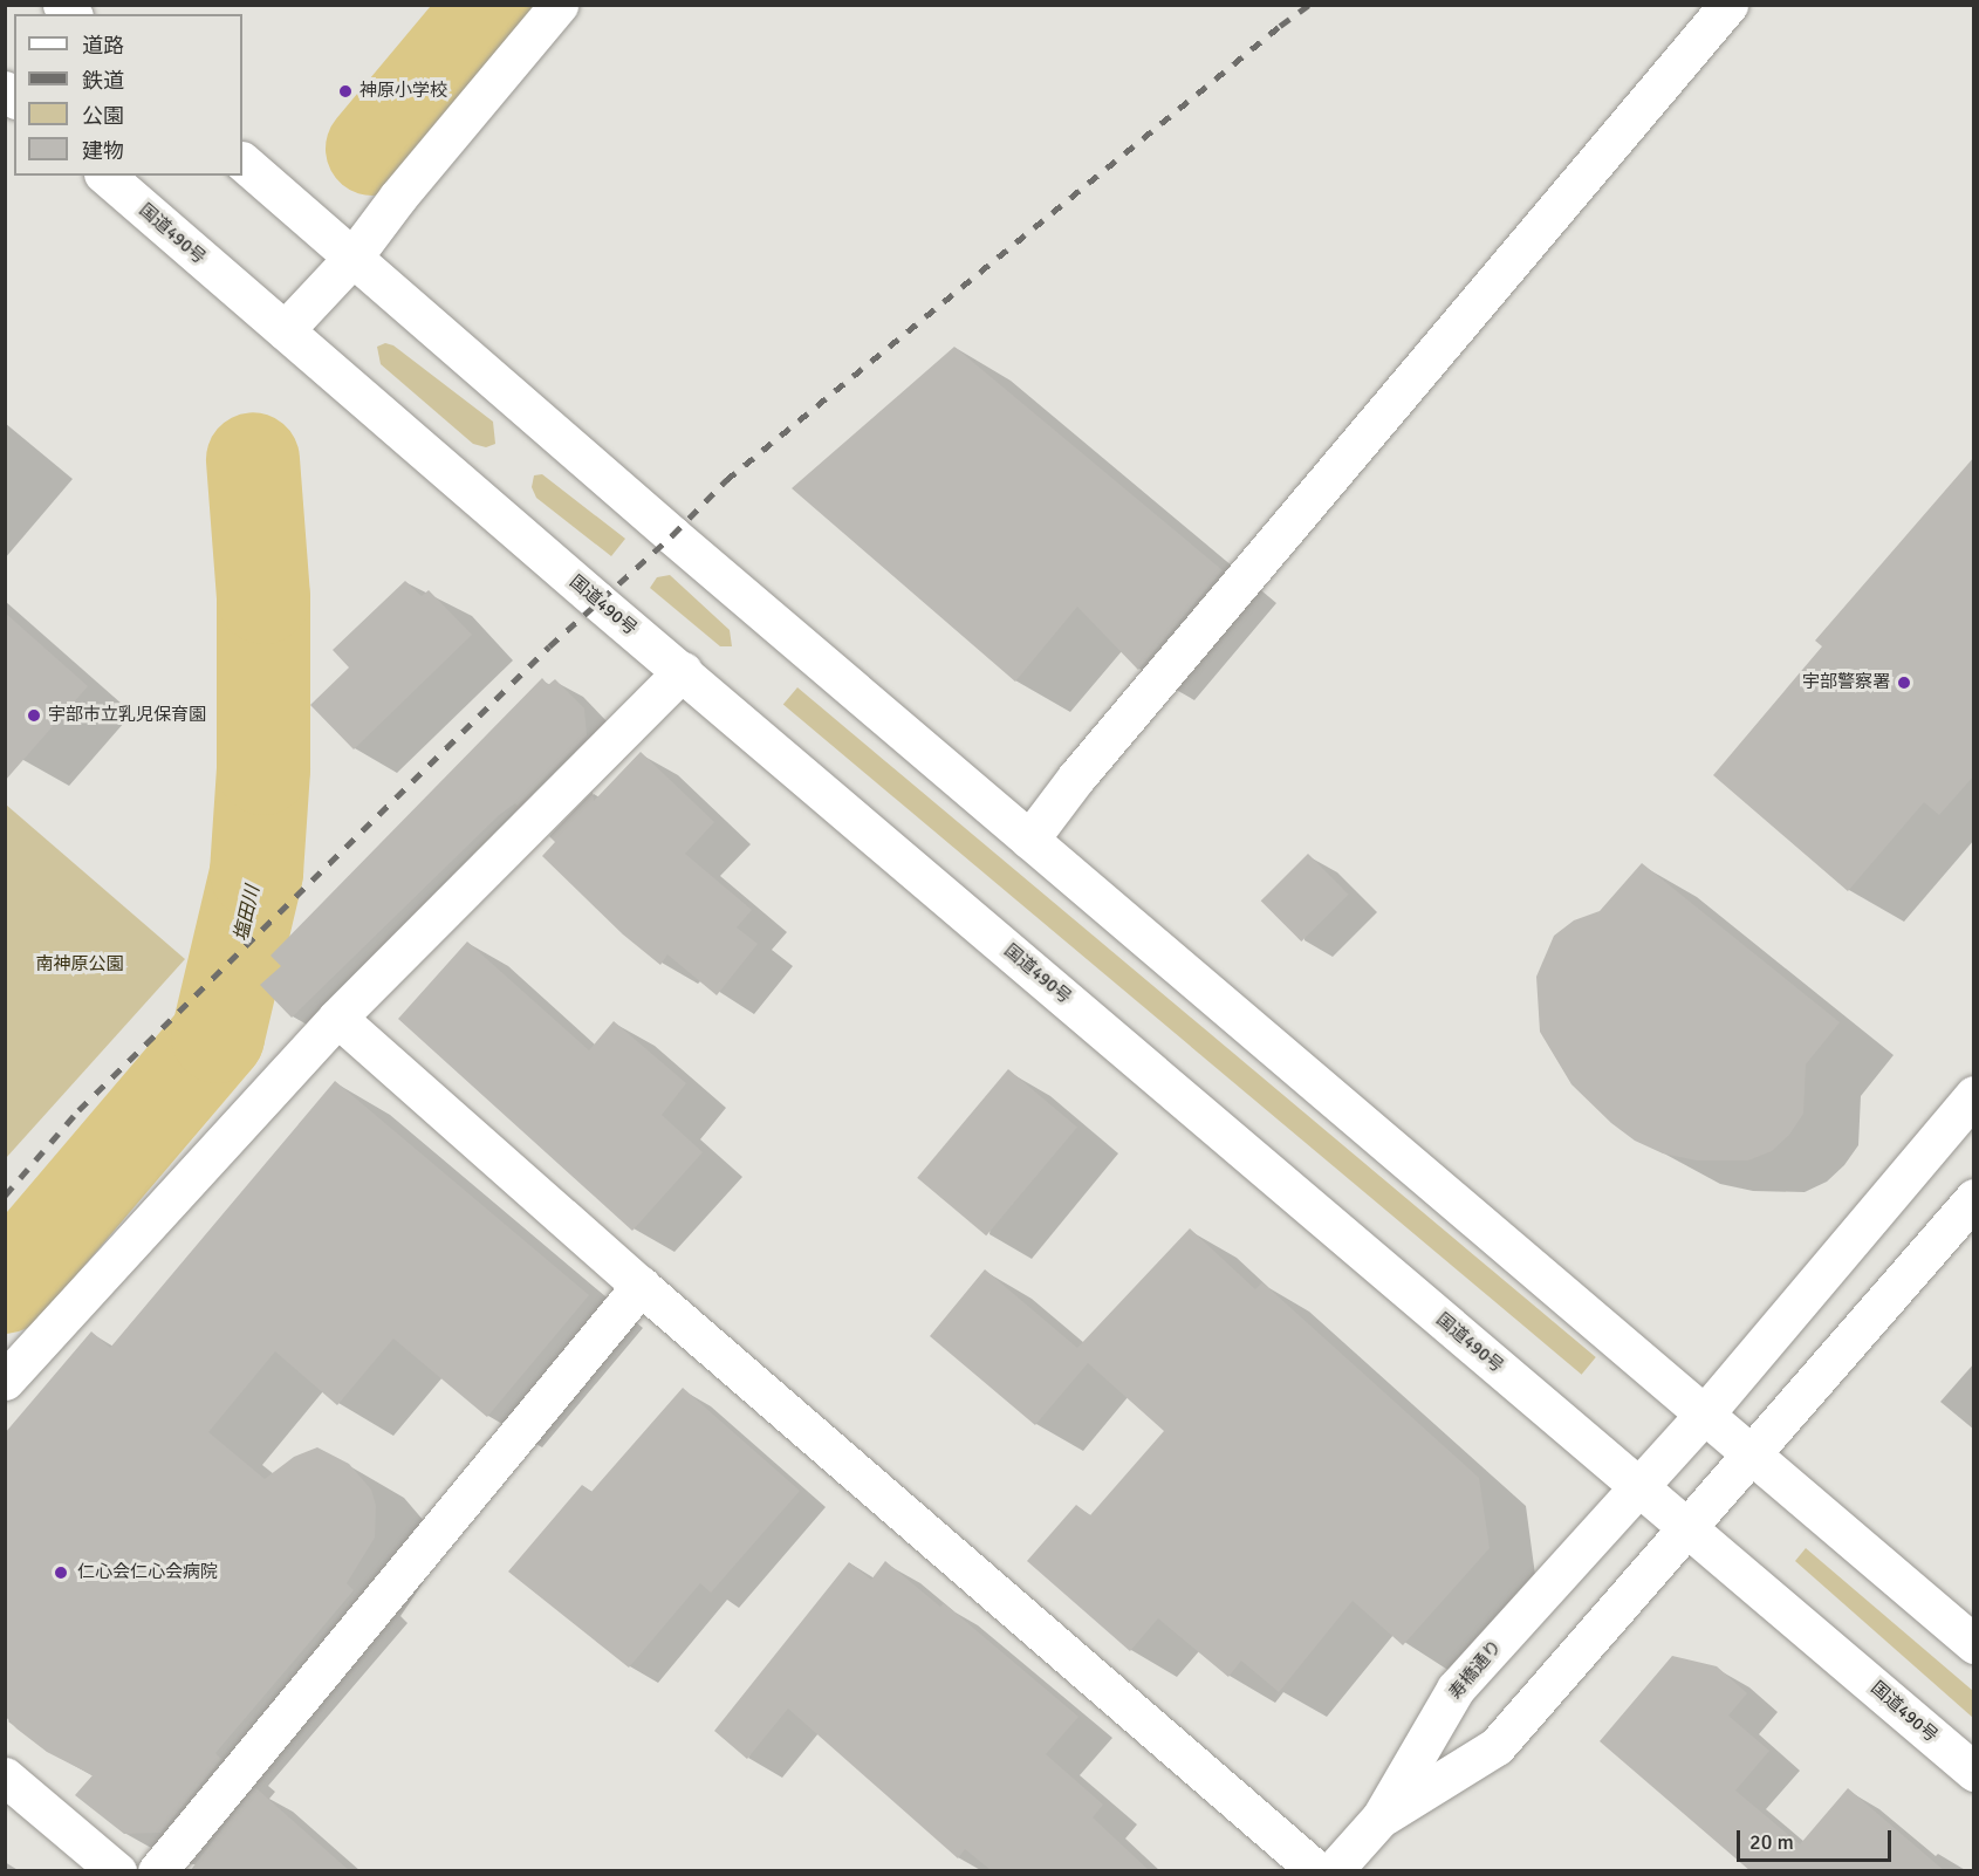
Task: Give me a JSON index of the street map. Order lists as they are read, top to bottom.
{
  "streets": {
    "main road": ["国道490号", "寿橋通り"]
  },
  "crossings": [
    ["国道490号", "寿橋通り"]
  ],
  "water": ["塩田川"],
  "parks": ["南神原公園"],
  "places": [
    "神原小学校",
    "宇部警察署",
    "宇部市立乳児保育園",
    "仁心会仁心会病院"
  ],
  "legend": [
    "道路",
    "鉄道",
    "公園",
    "建物"
  ],
  "scale_bar": "20 m"
}
